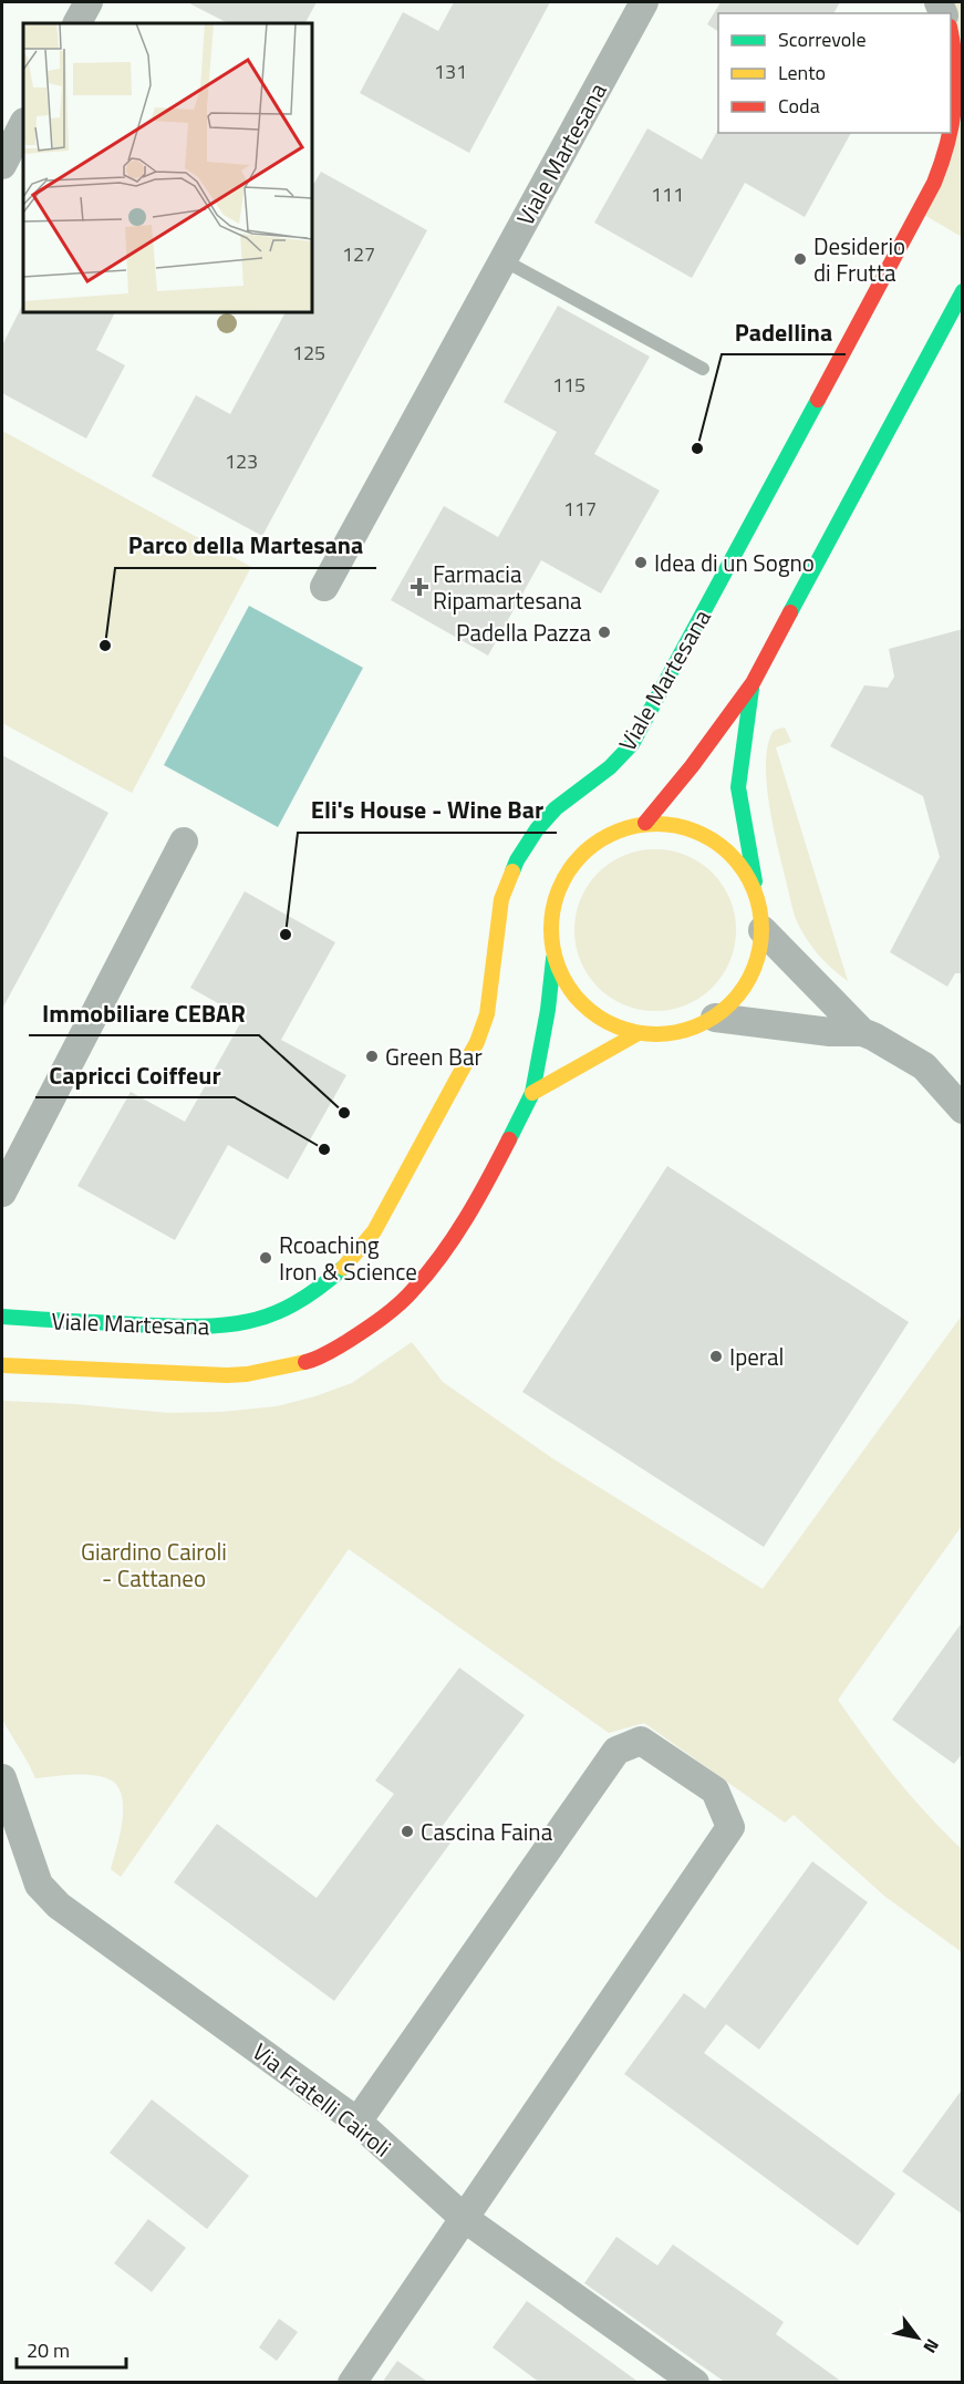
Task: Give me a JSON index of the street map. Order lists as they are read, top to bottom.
{
  "streets": {
    "street": ["Viale Martesana", "Via Fratelli Cairoli"]
  },
  "parks": ["Giardino Cairoli - Cattaneo"],
  "places": {
    "other": [
      "Desiderio di Frutta",
      "Padellina",
      "Idea di un Sogno",
      "Padella Pazza",
      "Parco della Martesana",
      "Eli's House - Wine Bar",
      "Green Bar",
      "Immobiliare CEBAR",
      "Capricci Coiffeur",
      "Rcoaching Iron & Science",
      "Iperal",
      "Cascina Faina"
    ],
    "health": ["Farmacia Ripamartesana"]
  },
  "house_numbers": [
    "131",
    "111",
    "127",
    "125",
    "115",
    "123",
    "117"
  ],
  "legend": ["Scorrevole", "Lento", "Coda"],
  "scale_bar": "20 m",
  "north": "bottom right"
}
